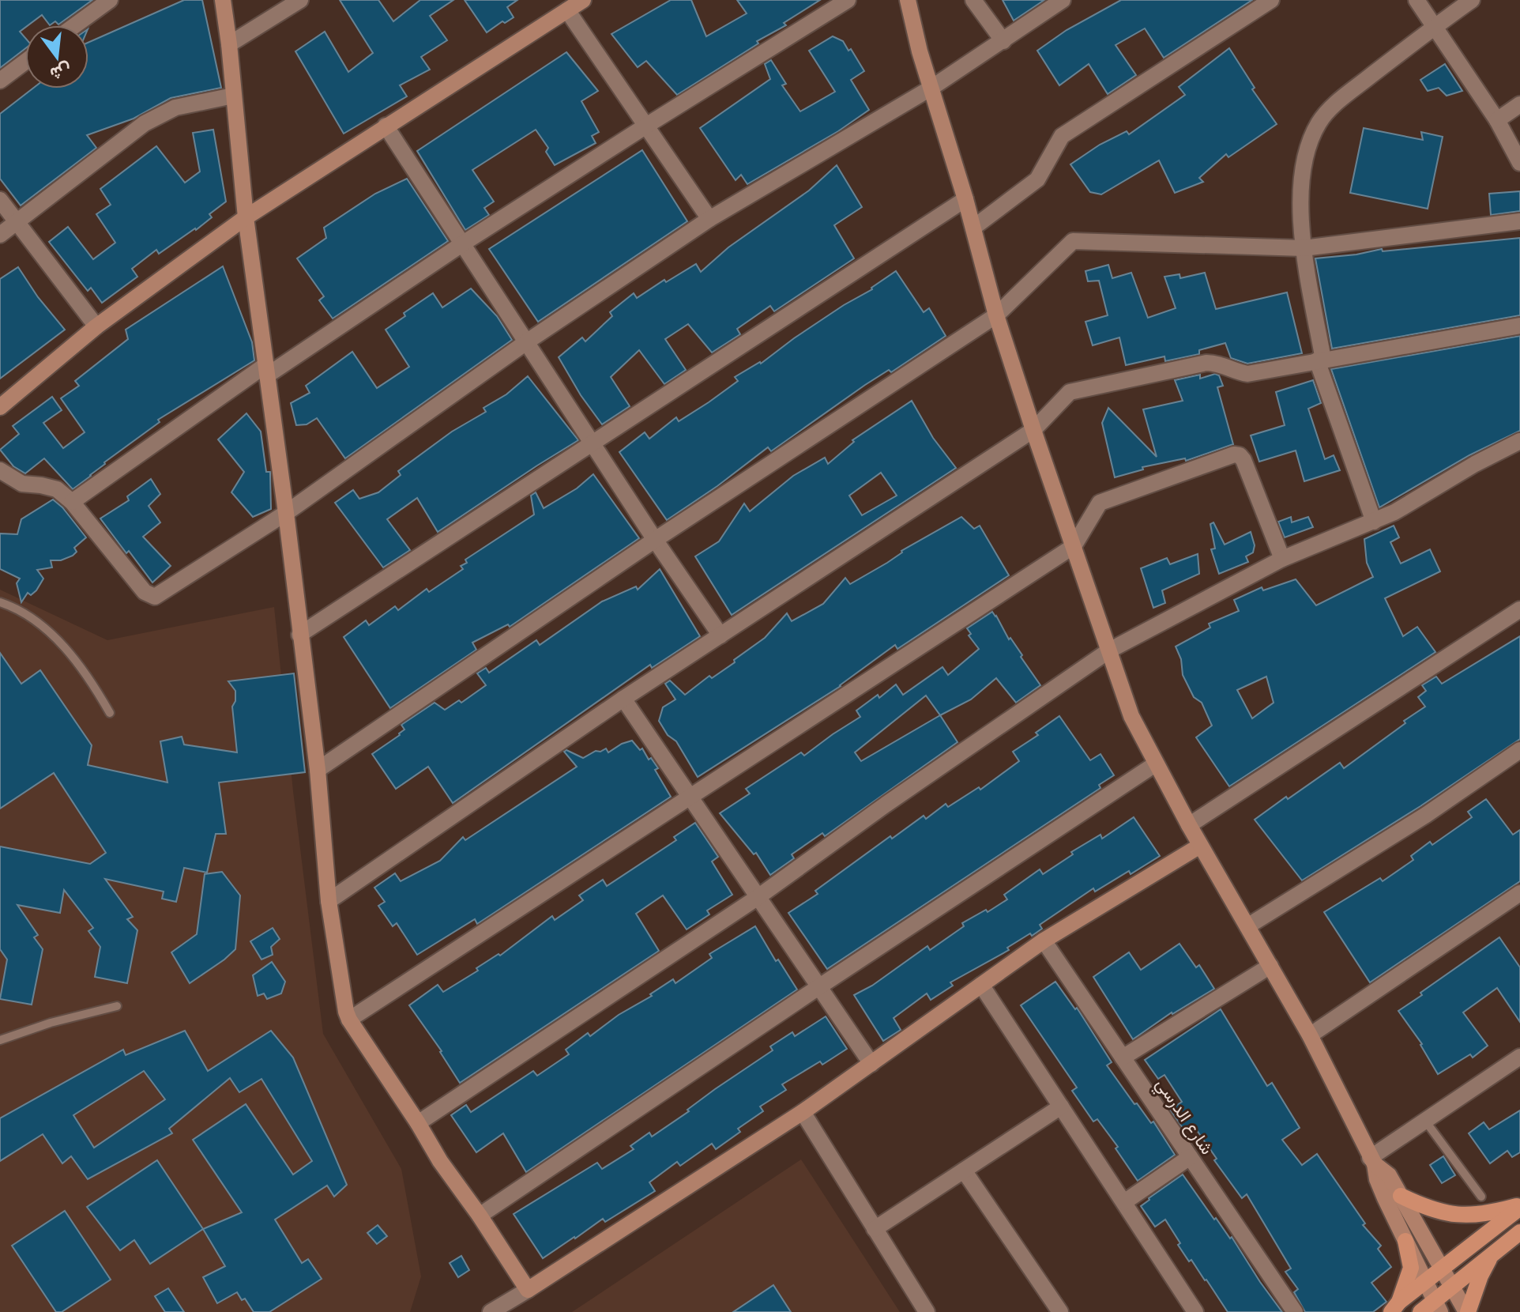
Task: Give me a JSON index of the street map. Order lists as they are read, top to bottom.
{
  "streets": {
    "street": ["شارع الدرسي"]
  },
  "north": "bottom"
}
